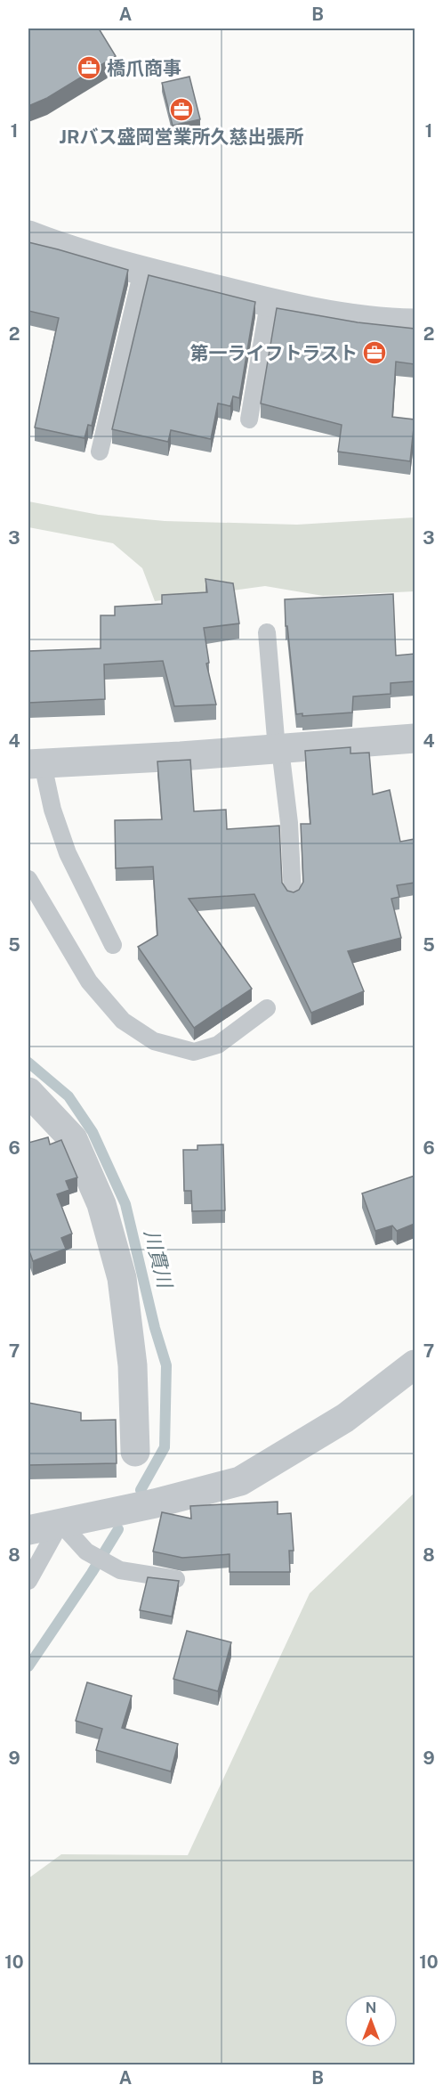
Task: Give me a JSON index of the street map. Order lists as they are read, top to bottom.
{
  "water": ["川貫川"],
  "places": {
    "office": ["橋爪商事", "JRバス盛岡営業所久慈出張所", "第一ライフトラスト"]
  },
  "north": "top",
  "grid": {
    "columns": ["A", "B"],
    "rows": [
      "1",
      "2",
      "3",
      "4",
      "5",
      "6",
      "7",
      "8",
      "9",
      "10"
    ]
  }
}
